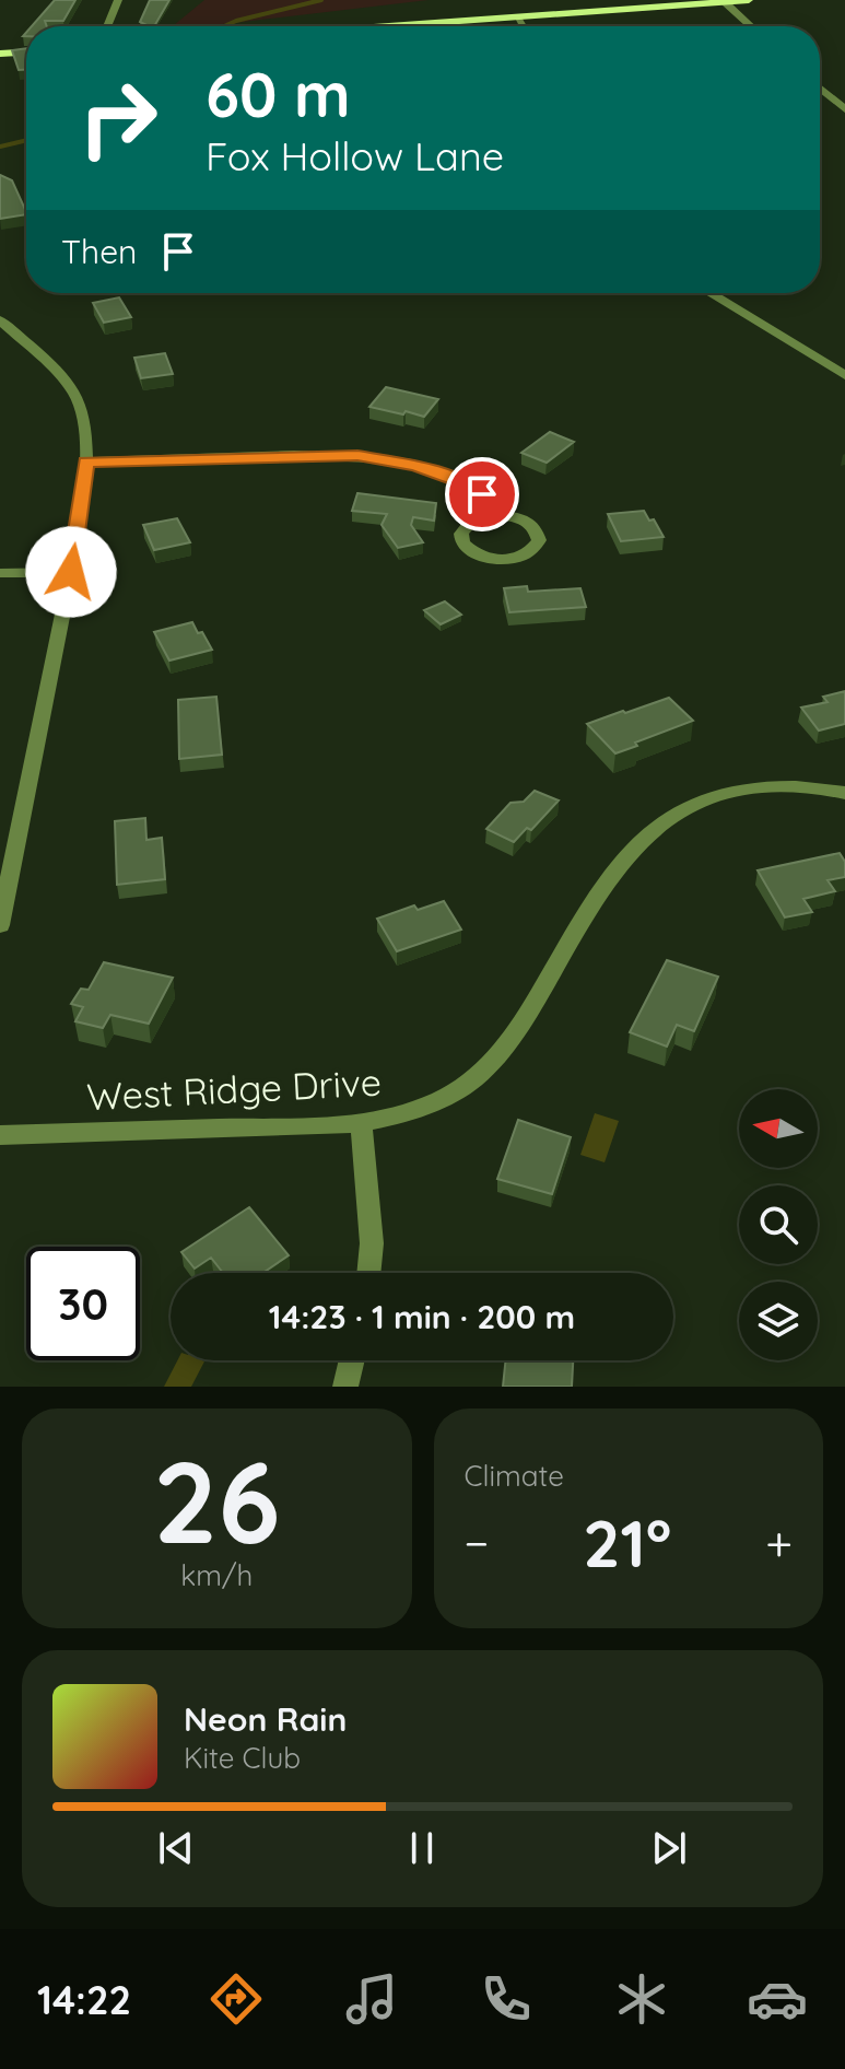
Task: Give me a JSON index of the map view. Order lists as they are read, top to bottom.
{
  "streets": {
    "street": ["West Ridge Drive"]
  },
  "north": "left",
  "page": {
    "turn": ["60 m", "Fox Hollow Lane"],
    "then": "Then",
    "limit": "30",
    "trip": "14:23 · 1 min · 200 m",
    "tile": [
      ["26", "km/h"],
      "Climate"
    ],
    "heat": ["−", "21°", "+"],
    "song": ["Neon Rain", "Kite Club"],
    "tabs": "14:22"
  }
}
